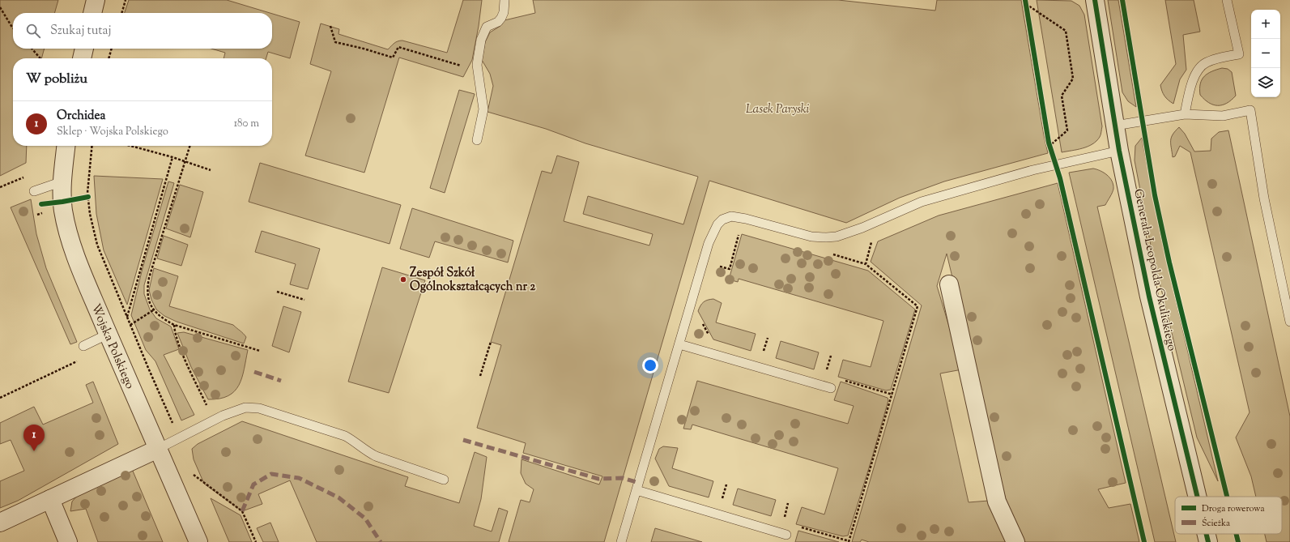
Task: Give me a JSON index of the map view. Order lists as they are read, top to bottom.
{
  "streets": {
    "street": ["Generała Leopolda Okulickiego", "Wojska Polskiego"]
  },
  "parks": ["Lasek Paryski"],
  "places": ["Zespół Szkół Ogólnokształcących nr 2"],
  "legend": ["Droga rowerowa", "Ścieżka"],
  "page": {
    "map_buttons": ["+", "−"],
    "search": "Szukaj tutaj",
    "heading": "W pobliżu",
    "list": [
      {
        "mark": "1",
        "name": "Orchidea",
        "note": "Sklep · Wojska Polskiego",
        "value": "180 m"
      }
    ],
    "pins": "1"
  }
}
